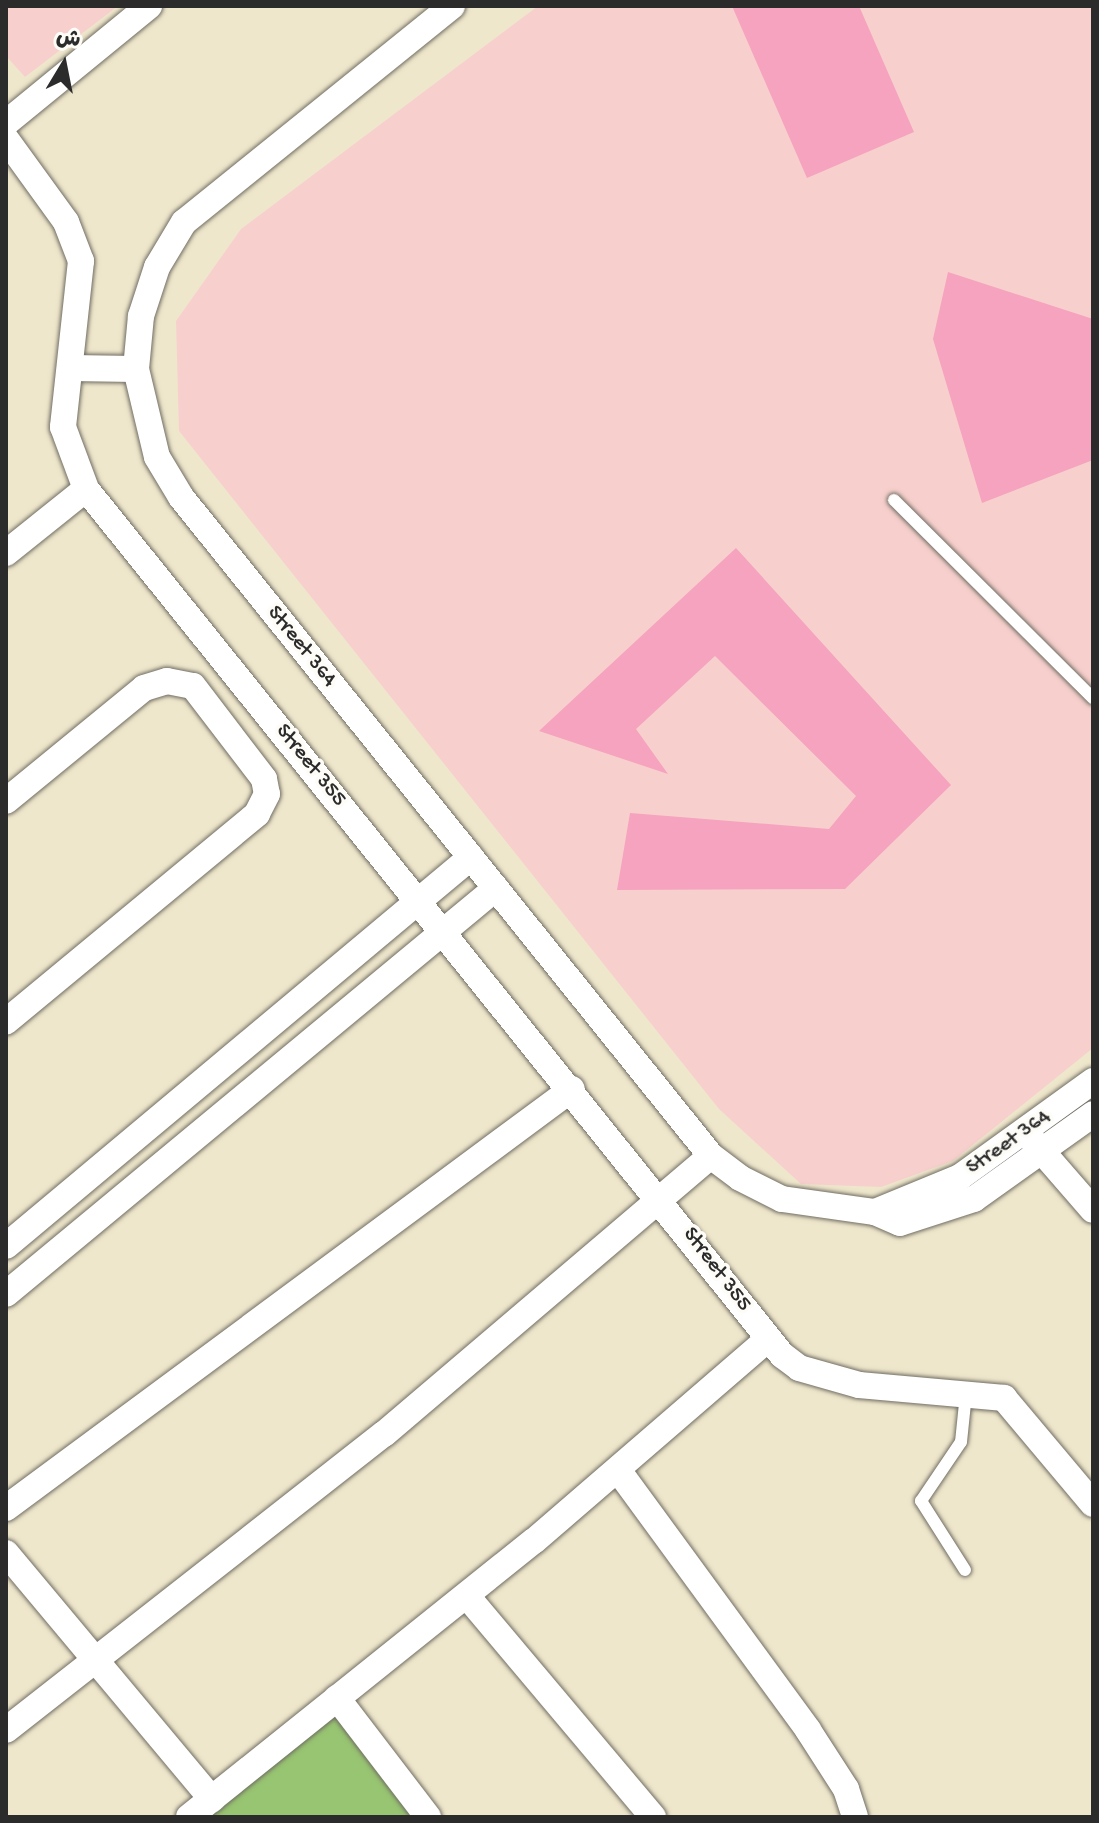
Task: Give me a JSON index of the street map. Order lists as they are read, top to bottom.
{
  "streets": {
    "street": ["Street 364", "Street 355"]
  },
  "north": "top"
}
